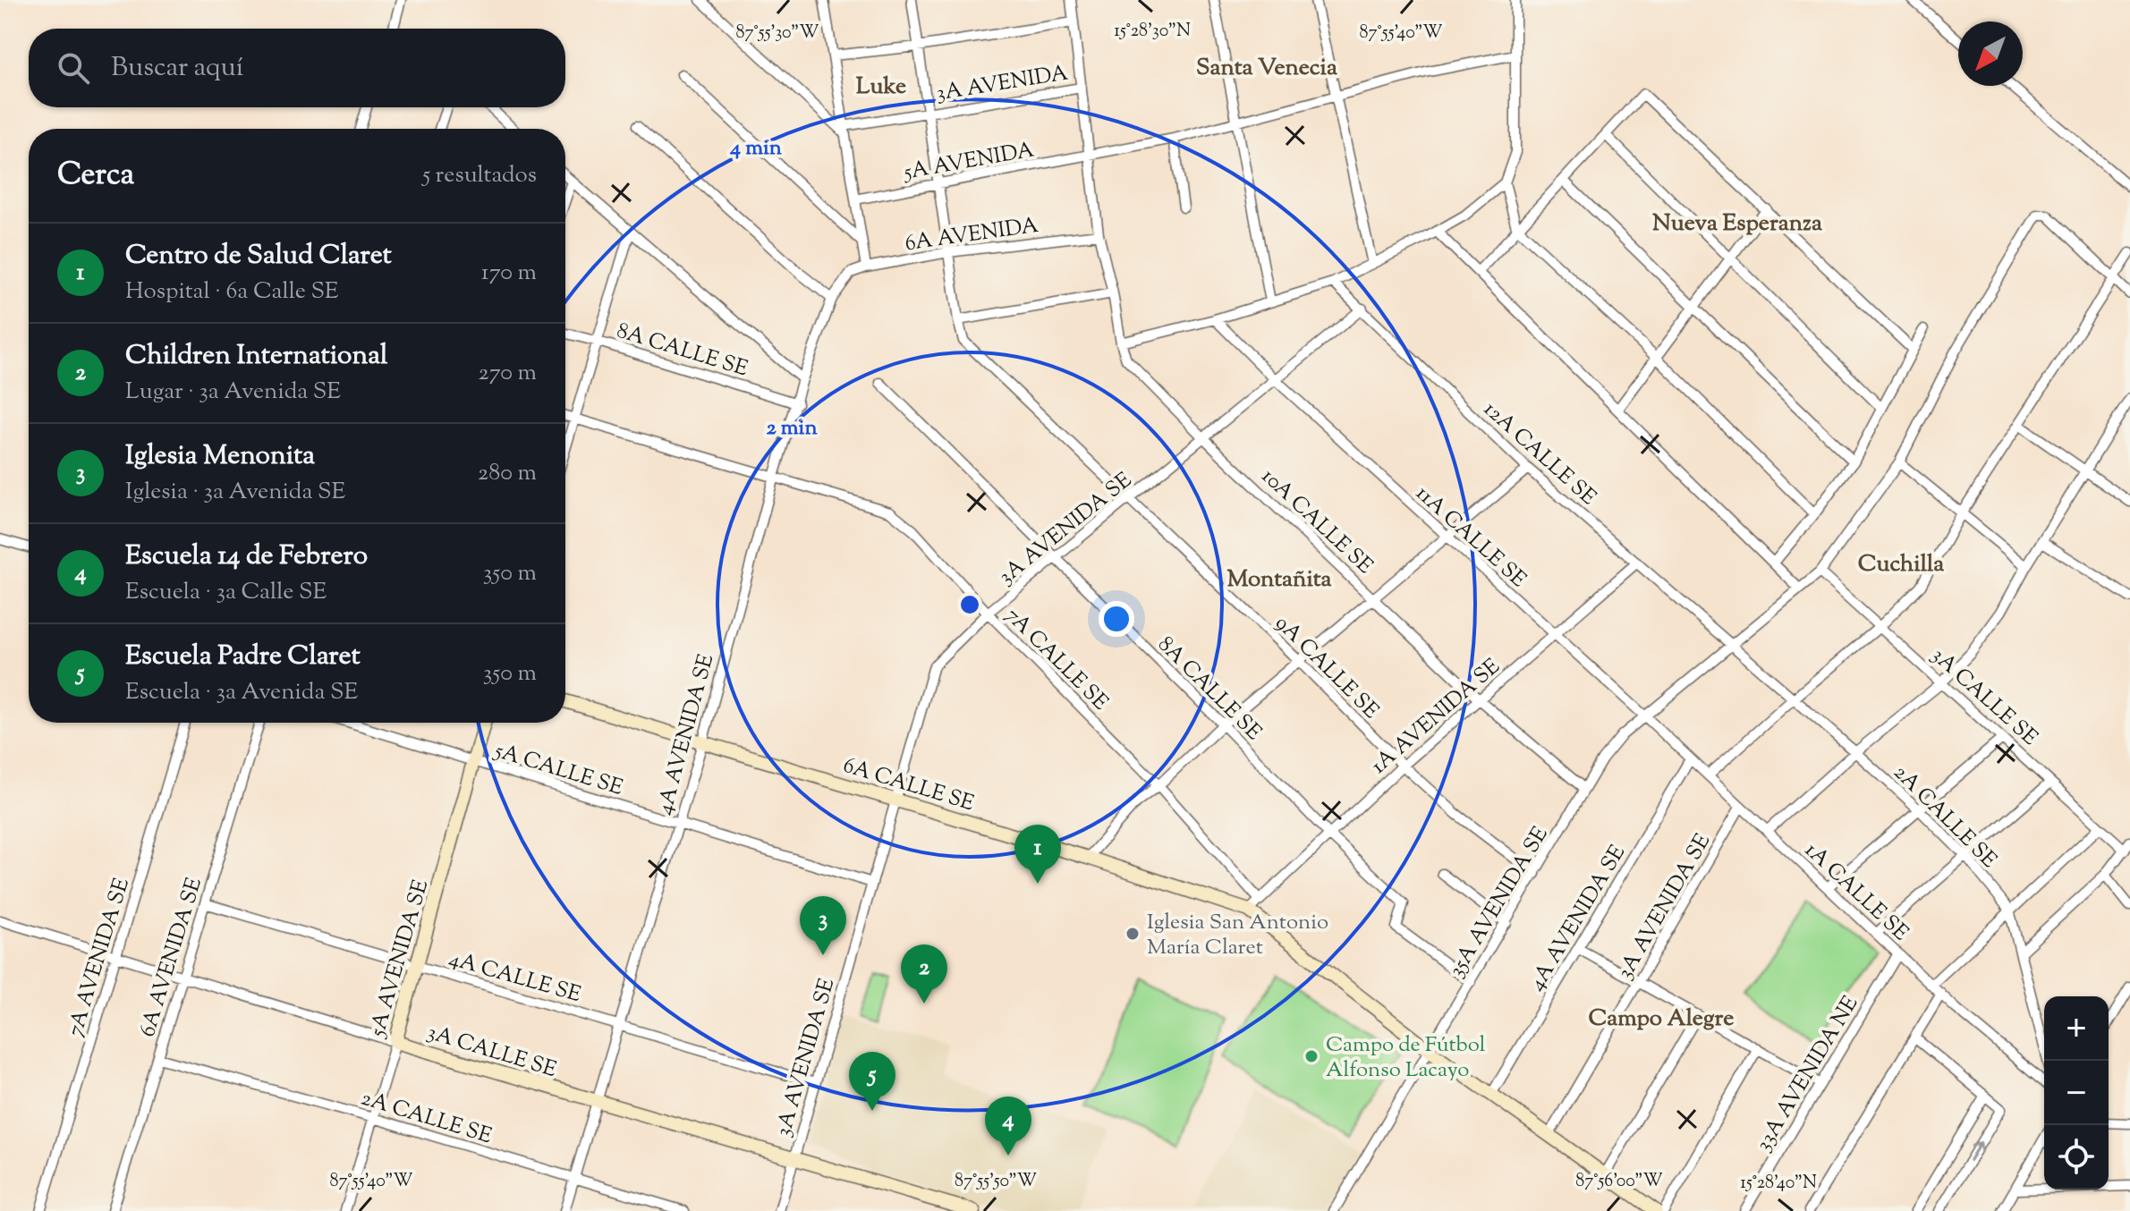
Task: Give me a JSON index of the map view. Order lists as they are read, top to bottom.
{
  "streets": {
    "street": [
      "3A AVENIDA",
      "5A AVENIDA",
      "6A AVENIDA",
      "8A CALLE SE",
      "12A CALLE SE",
      "10A CALLE SE",
      "3A AVENIDA SE",
      "11A CALLE SE",
      "7A CALLE SE",
      "9A CALLE SE",
      "3A CALLE SE",
      "1A AVENIDA SE",
      "4A AVENIDA SE",
      "5A CALLE SE",
      "6A CALLE SE",
      "2A CALLE SE",
      "1A CALLE SE",
      "35A AVENIDA SE",
      "7A AVENIDA SE",
      "6A AVENIDA SE",
      "5A AVENIDA SE",
      "4A CALLE SE",
      "33A AVENIDA NE"
    ]
  },
  "crossings": [
    ["3A AVENIDA", "10A CALLE SE"],
    ["3A AVENIDA", "9A CALLE SE"],
    ["5A AVENIDA", "10A CALLE SE"],
    ["5A AVENIDA", "9A CALLE SE"],
    ["6A AVENIDA", "10A CALLE SE"],
    ["6A AVENIDA", "9A CALLE SE"],
    ["6A AVENIDA", "4A AVENIDA SE"],
    ["8A CALLE SE", "3A AVENIDA SE"],
    ["8A CALLE SE", "1A AVENIDA SE"],
    ["8A CALLE SE", "4A AVENIDA SE"],
    ["8A CALLE SE", "35A AVENIDA SE"],
    ["12A CALLE SE", "3A AVENIDA SE"],
    ["12A CALLE SE", "1A AVENIDA SE"],
    ["12A CALLE SE", "2A CALLE SE"],
    ["12A CALLE SE", "35A AVENIDA SE"],
    ["10A CALLE SE", "3A AVENIDA SE"],
    ["10A CALLE SE", "1A AVENIDA SE"],
    ["10A CALLE SE", "35A AVENIDA SE"],
    ["3A AVENIDA SE", "11A CALLE SE"],
    ["3A AVENIDA SE", "7A CALLE SE"],
    ["3A AVENIDA SE", "9A CALLE SE"],
    ["3A AVENIDA SE", "3A CALLE SE"],
    ["3A AVENIDA SE", "5A CALLE SE"],
    ["3A AVENIDA SE", "6A CALLE SE"],
    ["3A AVENIDA SE", "1A CALLE SE"],
    ["3A AVENIDA SE", "4A CALLE SE"],
    ["11A CALLE SE", "1A AVENIDA SE"],
    ["11A CALLE SE", "1A CALLE SE"],
    ["11A CALLE SE", "35A AVENIDA SE"],
    ["7A CALLE SE", "1A AVENIDA SE"],
    ["7A CALLE SE", "4A AVENIDA SE"],
    ["9A CALLE SE", "1A AVENIDA SE"],
    ["9A CALLE SE", "35A AVENIDA SE"],
    ["3A CALLE SE", "4A AVENIDA SE"],
    ["3A CALLE SE", "35A AVENIDA SE"],
    ["3A CALLE SE", "7A AVENIDA SE"],
    ["3A CALLE SE", "6A AVENIDA SE"],
    ["3A CALLE SE", "5A AVENIDA SE"],
    ["1A AVENIDA SE", "6A CALLE SE"],
    ["4A AVENIDA SE", "5A CALLE SE"],
    ["4A AVENIDA SE", "6A CALLE SE"],
    ["4A AVENIDA SE", "2A CALLE SE"],
    ["4A AVENIDA SE", "1A CALLE SE"],
    ["4A AVENIDA SE", "4A CALLE SE"],
    ["5A CALLE SE", "5A AVENIDA SE"],
    ["6A CALLE SE", "35A AVENIDA SE"],
    ["2A CALLE SE", "35A AVENIDA SE"],
    ["2A CALLE SE", "6A AVENIDA SE"],
    ["2A CALLE SE", "5A AVENIDA SE"],
    ["1A CALLE SE", "35A AVENIDA SE"],
    ["1A CALLE SE", "33A AVENIDA NE"],
    ["6A AVENIDA SE", "4A CALLE SE"],
    ["5A AVENIDA SE", "4A CALLE SE"]
  ],
  "districts": [
    "Santa Venecia",
    "Luke",
    "Nueva Esperanza",
    "Cuchilla",
    "Montañita",
    "Campo Alegre"
  ],
  "places": ["Iglesia San Antonio María Claret", "Campo de Fútbol Alfonso Lacayo"],
  "north": "bottom left",
  "page": {
    "search": "Buscar aquí",
    "heading": ["Cerca", "5 resultados"],
    "list": [
      {
        "mark": "1",
        "name": "Centro de Salud Claret",
        "note": "Hospital · 6a Calle SE",
        "value": "170 m"
      },
      {
        "mark": "2",
        "name": "Children International",
        "note": "Lugar · 3a Avenida SE",
        "value": "270 m"
      },
      {
        "mark": "3",
        "name": "Iglesia Menonita",
        "note": "Iglesia · 3a Avenida SE",
        "value": "280 m"
      },
      {
        "mark": "4",
        "name": "Escuela 14 de Febrero",
        "note": "Escuela · 3a Calle SE",
        "value": "350 m"
      },
      {
        "mark": "5",
        "name": "Escuela Padre Claret",
        "note": "Escuela · 3a Avenida SE",
        "value": "350 m"
      }
    ],
    "pins": [
      "1",
      "3",
      "2",
      "5",
      "4"
    ],
    "map_buttons": ["+", "−"]
  },
  "coordinates": [
    "15°28'30\"N",
    "87°55'30\"W",
    "87°55'40\"W",
    "87°55'50\"W",
    "87°56'00\"W",
    "15°28'40\"N"
  ],
  "rings": ["4 min", "2 min"]
}
